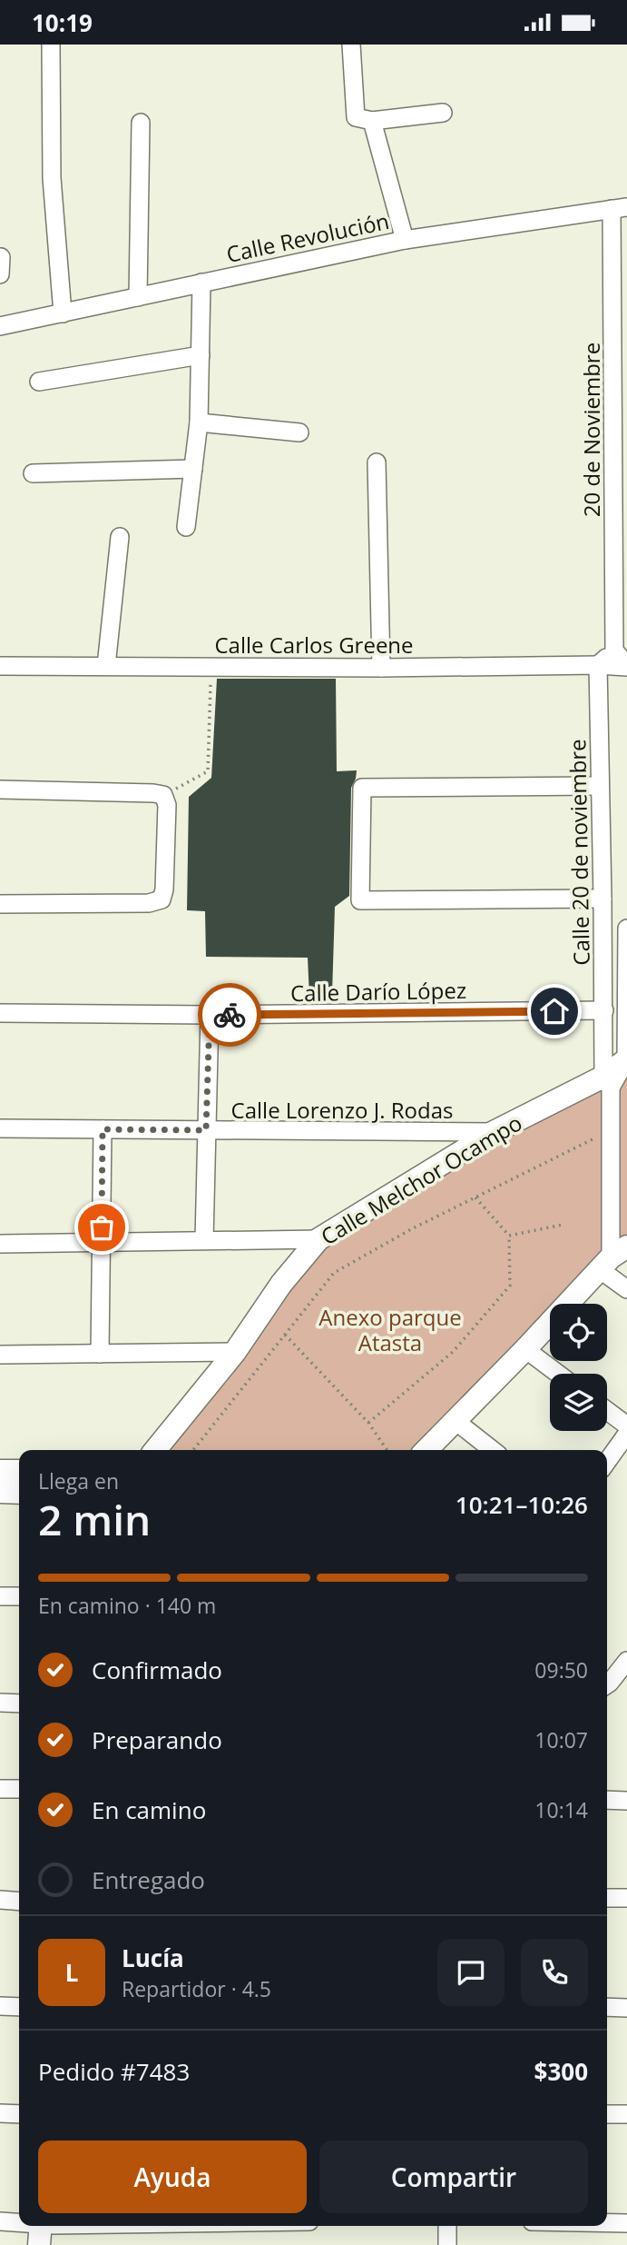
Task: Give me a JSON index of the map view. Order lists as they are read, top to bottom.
{
  "streets": {
    "street": [
      "Calle Revolución",
      "20 de Noviembre",
      "Calle Carlos Greene",
      "Calle 20 de noviembre",
      "Calle Darío López",
      "Calle Lorenzo J. Rodas",
      "Calle Melchor Ocampo"
    ]
  },
  "crossings": [
    ["Calle Revolución", "20 de Noviembre"],
    ["Calle Carlos Greene", "Calle 20 de noviembre"],
    ["Calle 20 de noviembre", "Calle Darío López"],
    ["Calle 20 de noviembre", "Calle Melchor Ocampo"],
    ["Calle Lorenzo J. Rodas", "Calle Melchor Ocampo"]
  ],
  "parks": ["Anexo parque Atasta"],
  "page": {
    "status": "10:19",
    "heading": ["2 min", "Llega en", "10:21–10:26"],
    "panel": [
      "Lucía",
      "Repartidor · 4.5",
      "Pedido #7483",
      "$300"
    ],
    "bar": "En camino · 140 m",
    "list": [
      ["Confirmado", "09:50"],
      ["Preparando", "10:07"],
      ["En camino", "10:14"],
      "Entregado"
    ],
    "round": "L",
    "buttons": ["Ayuda", "Compartir"]
  }
}
